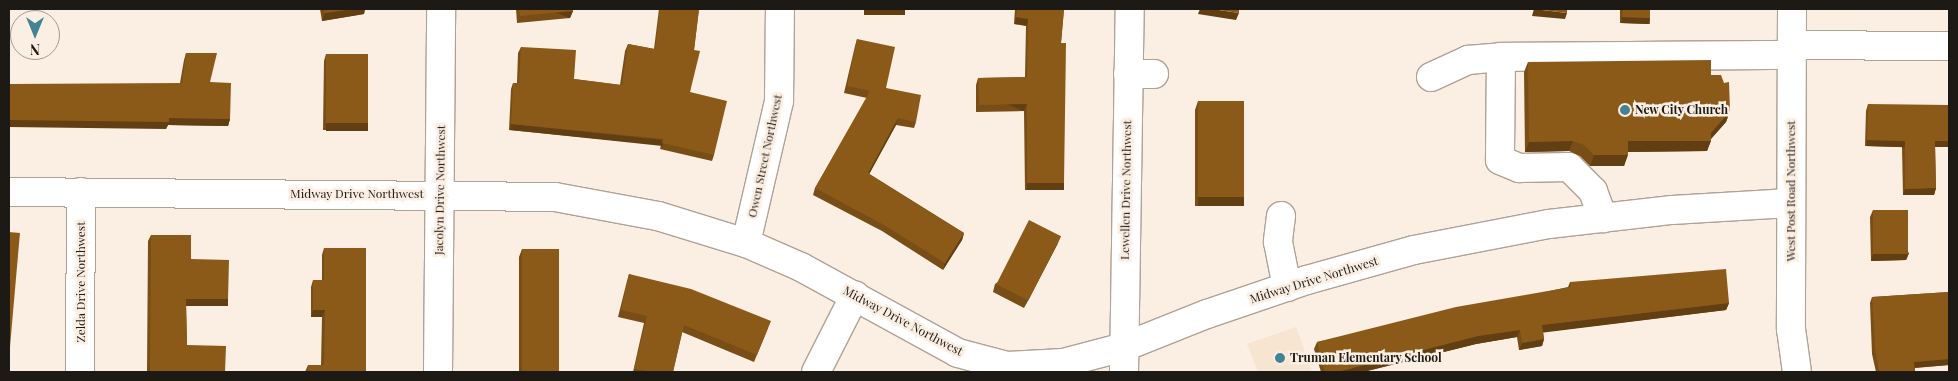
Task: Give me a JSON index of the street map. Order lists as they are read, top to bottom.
{
  "streets": {
    "street": [
      "Owen Street Northwest",
      "Jacolyn Drive Northwest",
      "Lewellen Drive Northwest",
      "West Post Road Northwest",
      "Midway Drive Northwest",
      "Zelda Drive Northwest"
    ]
  },
  "crossings": [
    ["Owen Street Northwest", "Midway Drive Northwest"],
    ["Jacolyn Drive Northwest", "Midway Drive Northwest"],
    ["Lewellen Drive Northwest", "Midway Drive Northwest"],
    ["West Post Road Northwest", "Midway Drive Northwest"],
    ["Midway Drive Northwest", "Zelda Drive Northwest"]
  ],
  "places": ["New City Church", "Truman Elementary School"],
  "north": "bottom"
}
